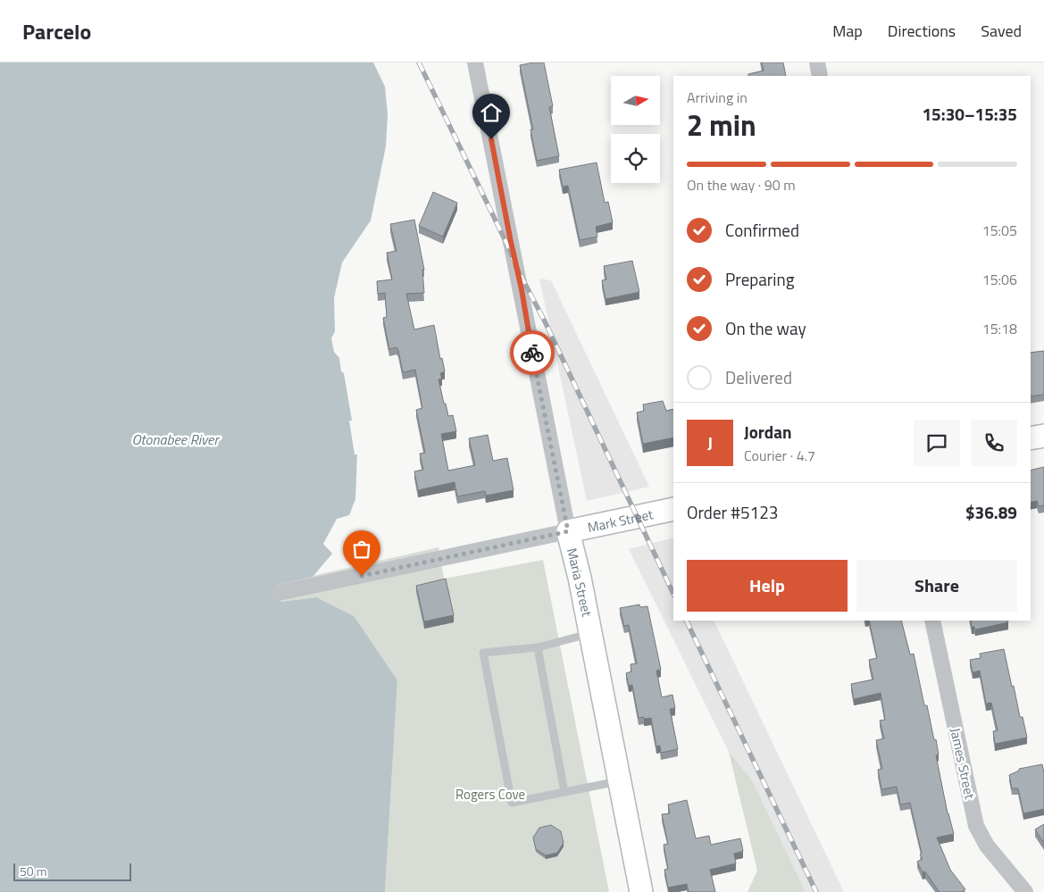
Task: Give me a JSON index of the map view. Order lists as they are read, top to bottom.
{
  "streets": {
    "street": ["Mark Street", "Maria Street", "James Street"]
  },
  "crossings": [
    ["Mark Street", "Maria Street"]
  ],
  "water": ["Otonabee River"],
  "parks": ["Rogers Cove"],
  "scale_bar": "50 m",
  "north": "right",
  "page": {
    "header": "Parcelo",
    "nav": ["Map", "Directions", "Saved"],
    "heading": ["2 min", "Arriving in", "15:30–15:35"],
    "panel": [
      "Jordan",
      "Courier · 4.7",
      "Order #5123",
      "$36.89"
    ],
    "bar": "On the way · 90 m",
    "list": [
      ["Confirmed", "15:05"],
      ["Preparing", "15:06"],
      ["On the way", "15:18"],
      "Delivered"
    ],
    "round": "J",
    "buttons": ["Help", "Share"],
    "scale": "50 m"
  }
}
